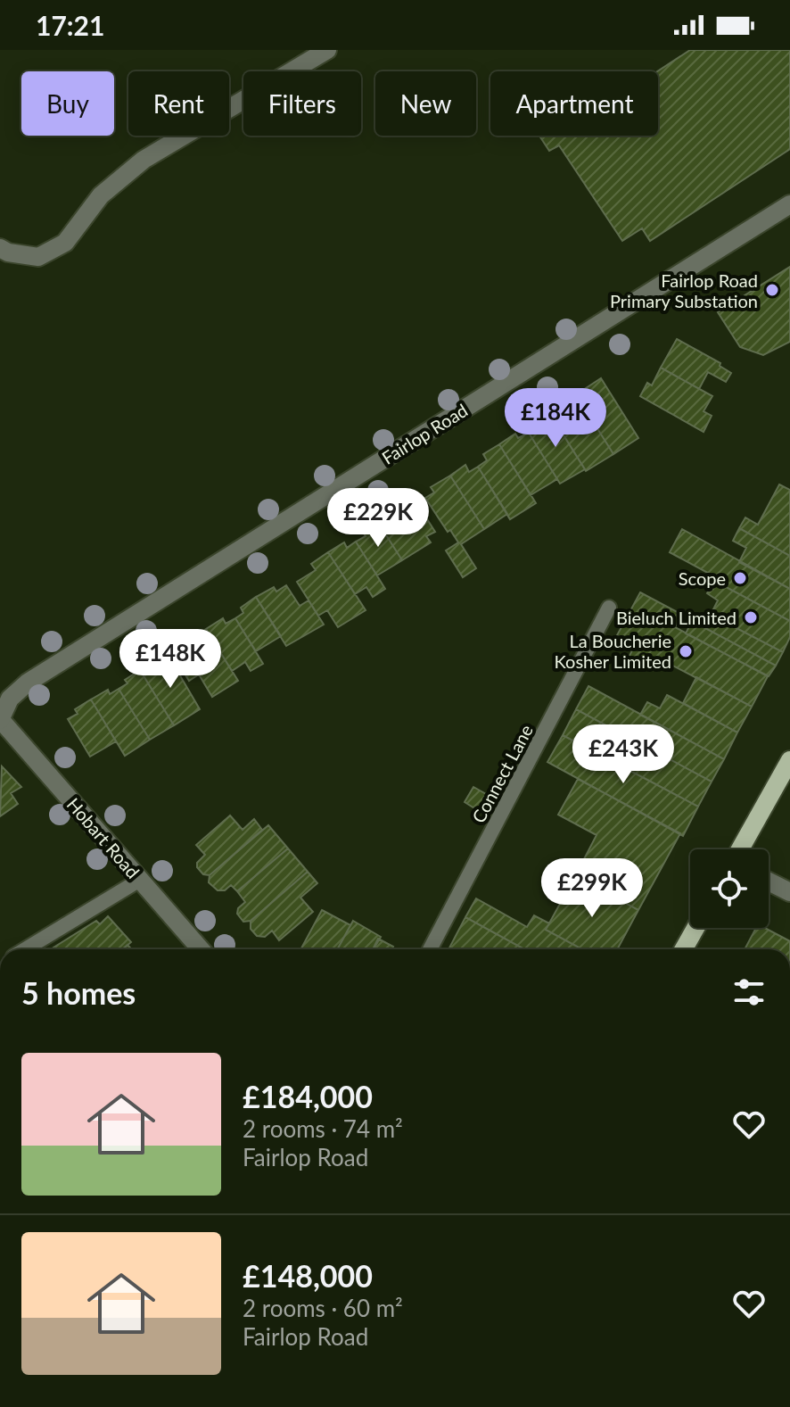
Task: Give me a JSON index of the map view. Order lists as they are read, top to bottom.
{
  "streets": {
    "street": ["Fairlop Road", "Hobart Road"],
    "lane": ["Connect Lane"]
  },
  "crossings": [
    ["Fairlop Road", "Hobart Road"]
  ],
  "places": [
    "Fairlop Road Primary Substation",
    "Scope",
    "Bieluch Limited",
    "La Boucherie Kosher Limited"
  ],
  "page": {
    "status": "17:21",
    "chip": [
      "Buy",
      "Rent",
      "Filters",
      "New",
      "Apartment"
    ],
    "price": [
      "£184K",
      "£229K",
      "£148K",
      "£243K",
      "£299K"
    ],
    "heading": "5 homes",
    "list": [
      {
        "name": "£184,000",
        "note": "2 rooms · 74 m² · Fairlop Road"
      },
      {
        "name": "£148,000",
        "note": "2 rooms · 60 m² · Fairlop Road"
      }
    ]
  }
}
